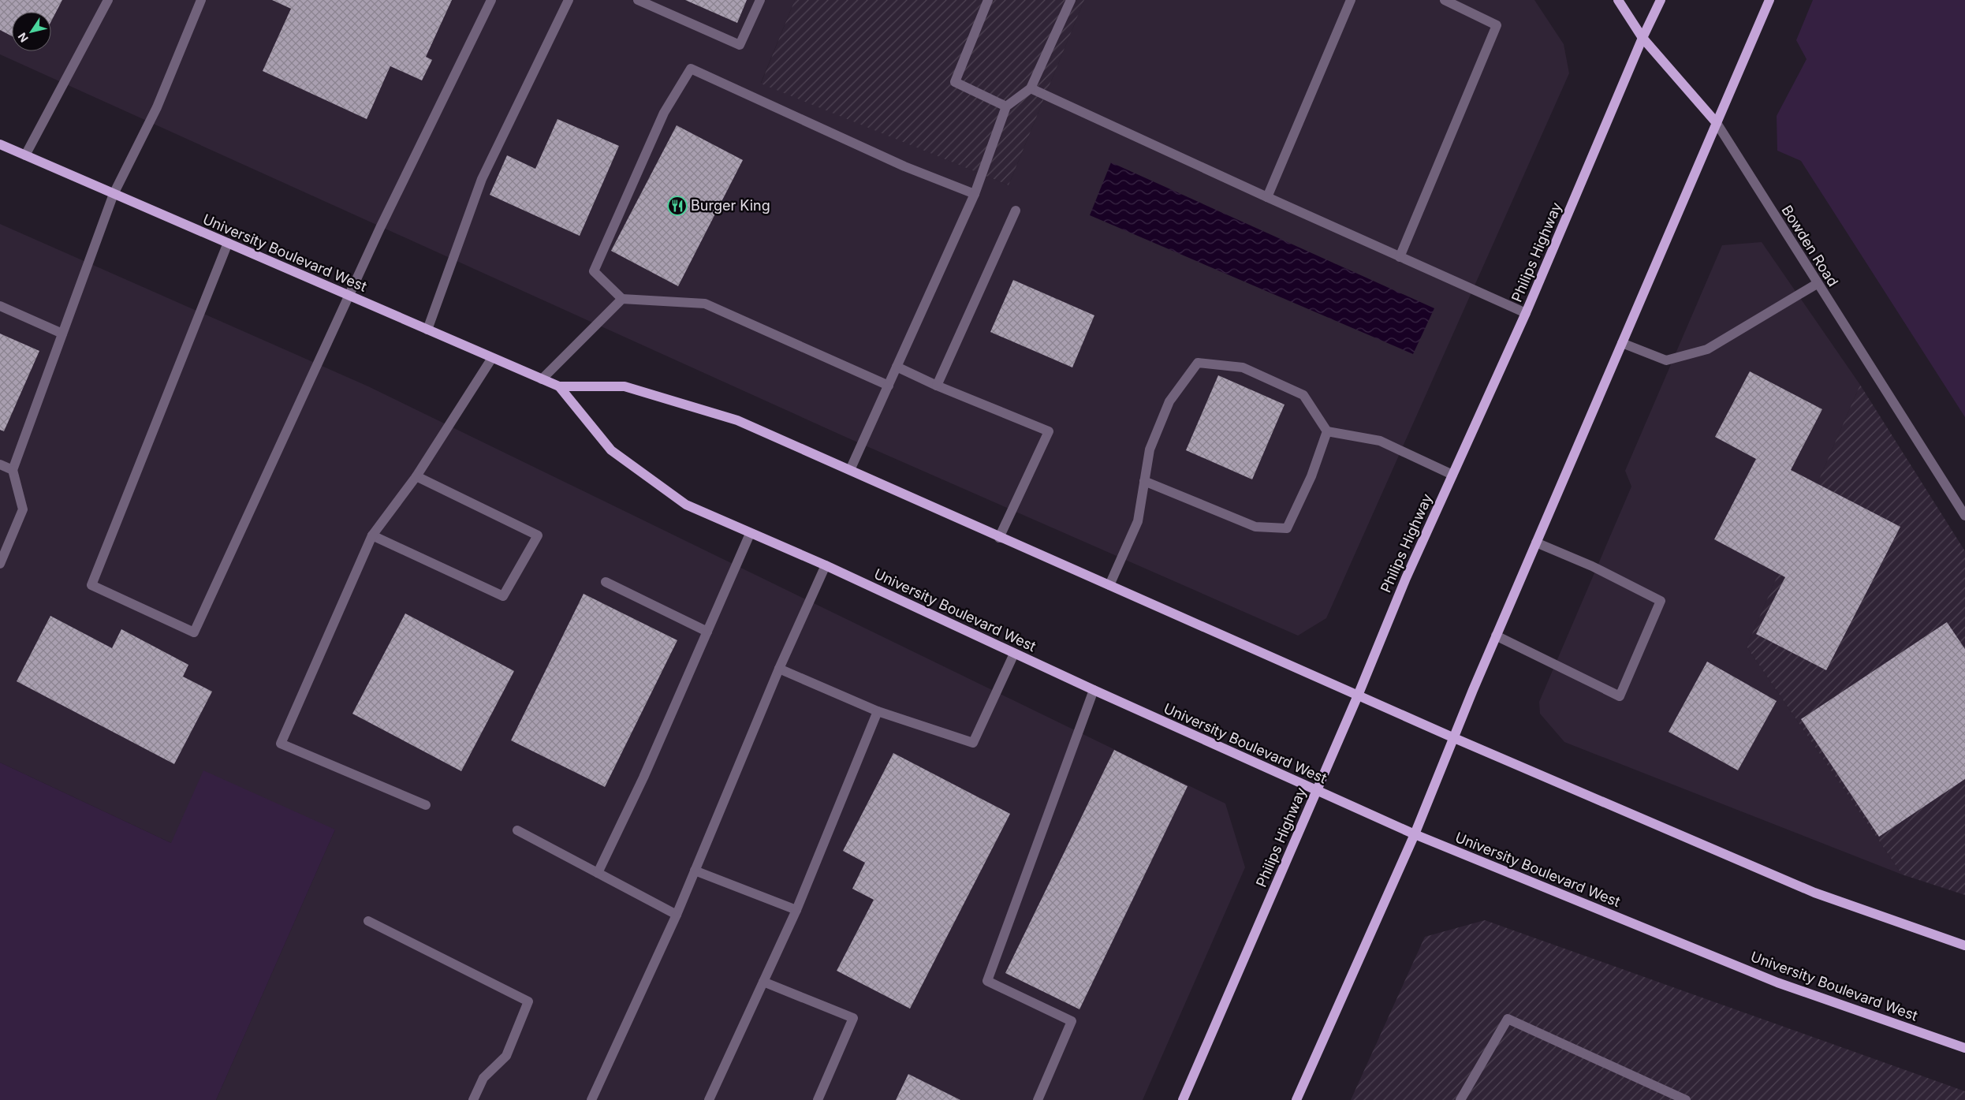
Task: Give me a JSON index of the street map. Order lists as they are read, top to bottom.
{
  "streets": {
    "main road": ["Bowden Road", "Philips Highway", "University Boulevard West"]
  },
  "crossings": [
    ["Bowden Road", "Philips Highway"],
    ["Philips Highway", "University Boulevard West"]
  ],
  "places": {
    "restaurant": ["Burger King"]
  },
  "north": "bottom left"
}
